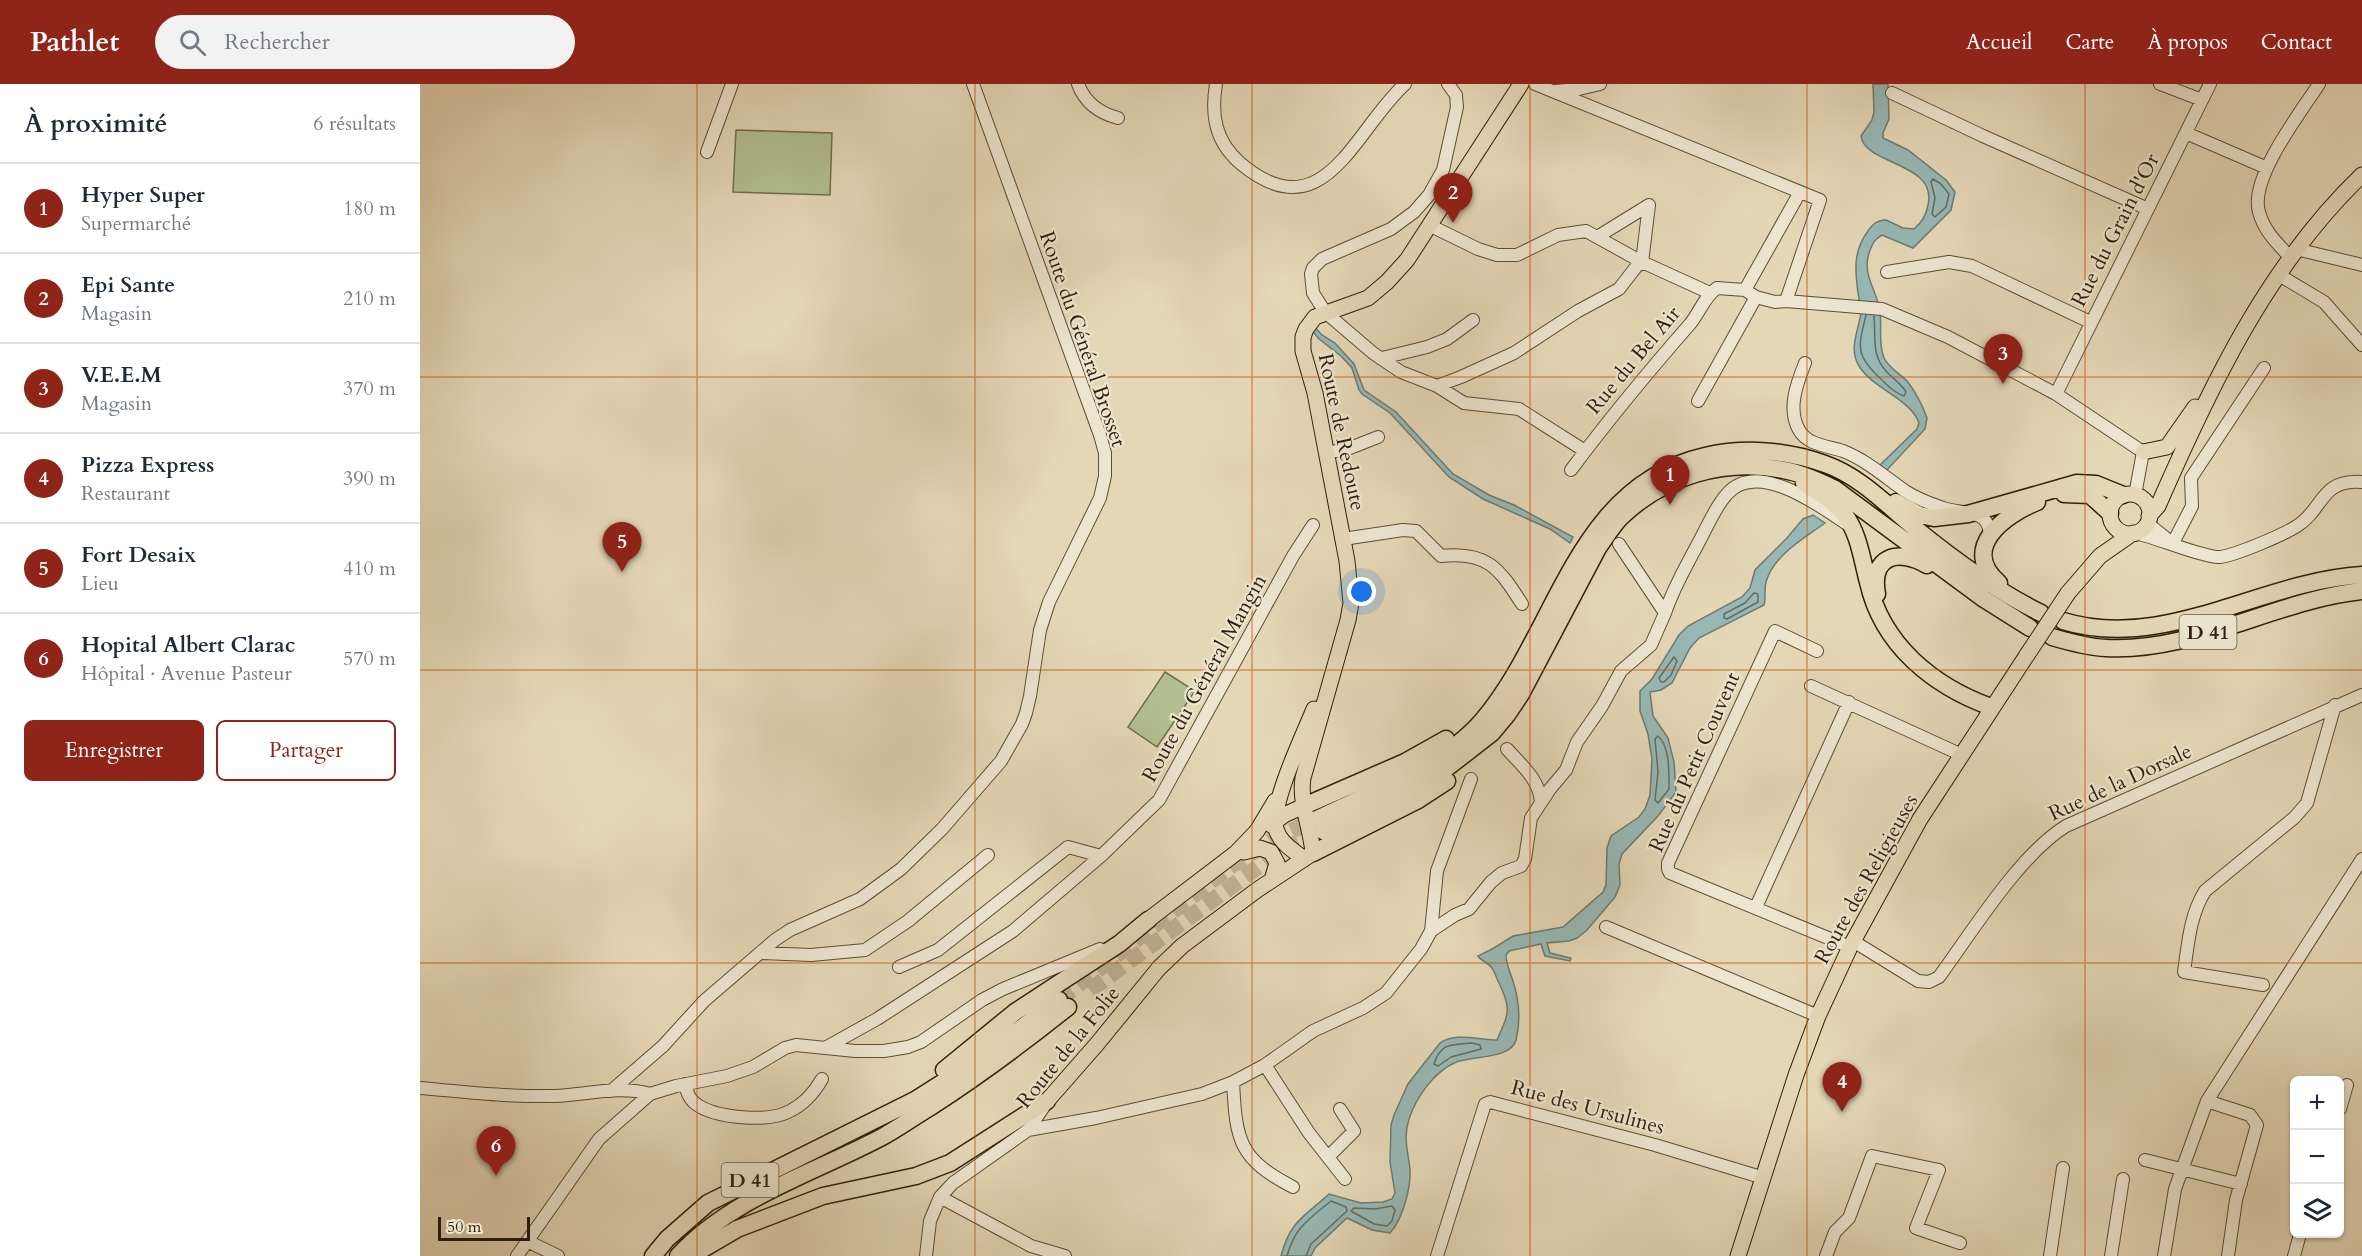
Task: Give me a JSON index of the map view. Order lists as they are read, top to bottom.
{
  "streets": {
    "highway": ["D 41"],
    "main road": ["Route de Redoute", "Route des Religieuses", "Route de la Folie"],
    "street": [
      "Rue du Grain d'Or",
      "Route du Général Brosset",
      "Rue du Bel Air",
      "Route du Général Mangin",
      "Rue du Petit Couvent",
      "Rue de la Dorsale",
      "Rue des Ursulines"
    ]
  },
  "crossings": [
    ["Rue du Petit Couvent", "Rue de la Dorsale"],
    ["Rue du Petit Couvent", "Route des Religieuses"],
    ["Rue de la Dorsale", "Route des Religieuses"],
    ["Route des Religieuses", "Rue des Ursulines"]
  ],
  "scale_bar": "50 m",
  "page": {
    "header": "Pathlet",
    "search": "Rechercher",
    "nav": [
      "Accueil",
      "Carte",
      "À propos",
      "Contact"
    ],
    "heading": ["À proximité", "6 résultats"],
    "list": [
      {
        "mark": "1",
        "name": "Hyper Super",
        "note": "Supermarché",
        "value": "180 m"
      },
      {
        "mark": "2",
        "name": "Epi Sante",
        "note": "Magasin",
        "value": "210 m"
      },
      {
        "mark": "3",
        "name": "V.E.E.M",
        "note": "Magasin",
        "value": "370 m"
      },
      {
        "mark": "4",
        "name": "Pizza Express",
        "note": "Restaurant",
        "value": "390 m"
      },
      {
        "mark": "5",
        "name": "Fort Desaix",
        "note": "Lieu",
        "value": "410 m"
      },
      {
        "mark": "6",
        "name": "Hopital Albert Clarac",
        "note": "Hôpital · Avenue Pasteur",
        "value": "570 m"
      }
    ],
    "pins": [
      "2",
      "3",
      "1",
      "5",
      "4",
      "6"
    ],
    "buttons": ["Enregistrer", "Partager"],
    "map_buttons": ["+", "−"],
    "scale": "50 m"
  }
}
